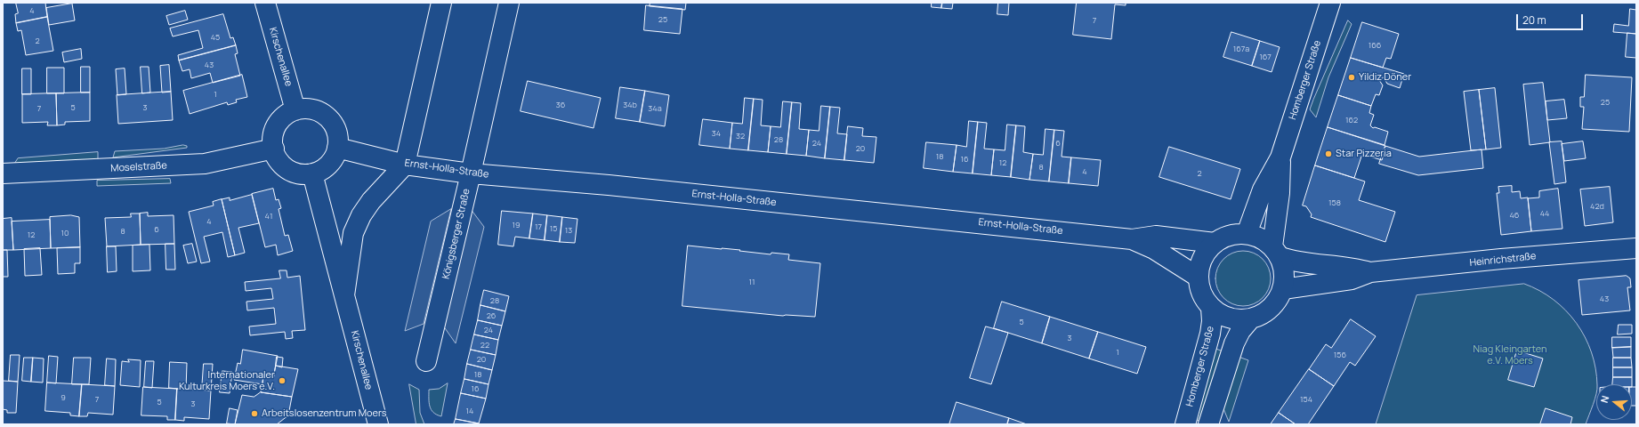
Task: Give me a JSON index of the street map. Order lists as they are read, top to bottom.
{
  "streets": {
    "street": [
      "Kirschenallee",
      "Homberger Straße",
      "Moselstraße",
      "Ernst-Holla-Straße",
      "Königsberger Straße",
      "Heinrichstraße"
    ]
  },
  "crossings": [
    ["Kirschenallee", "Moselstraße"],
    ["Kirschenallee", "Ernst-Holla-Straße"],
    ["Homberger Straße", "Ernst-Holla-Straße"],
    ["Homberger Straße", "Heinrichstraße"],
    ["Moselstraße", "Ernst-Holla-Straße"],
    ["Ernst-Holla-Straße", "Königsberger Straße"],
    ["Ernst-Holla-Straße", "Heinrichstraße"]
  ],
  "parks": ["Niag Kleingarten e.V. Moers"],
  "places": [
    "Yildiz Döner",
    "Star Pizzeria",
    "Internationaler Kulturkreis Moers e.V.",
    "Arbeitslosenzentrum Moers"
  ],
  "house_numbers": [
    "4",
    "25",
    "7",
    "45",
    "2",
    "166",
    "167a",
    "167",
    "43",
    "1",
    "25",
    "36",
    "34b",
    "5",
    "3",
    "7",
    "34a",
    "162",
    "34",
    "32",
    "28",
    "24",
    "6",
    "20",
    "18",
    "16",
    "12",
    "8",
    "4",
    "2",
    "158",
    "42d",
    "44",
    "46",
    "41",
    "4",
    "19",
    "17",
    "15",
    "6",
    "13",
    "8",
    "10",
    "12",
    "11",
    "43",
    "28",
    "26",
    "5",
    "24",
    "3",
    "22",
    "1",
    "156",
    "20",
    "18",
    "16",
    "9",
    "7",
    "154",
    "5",
    "3",
    "14"
  ],
  "scale_bar": "20 m",
  "north": "left"
}
